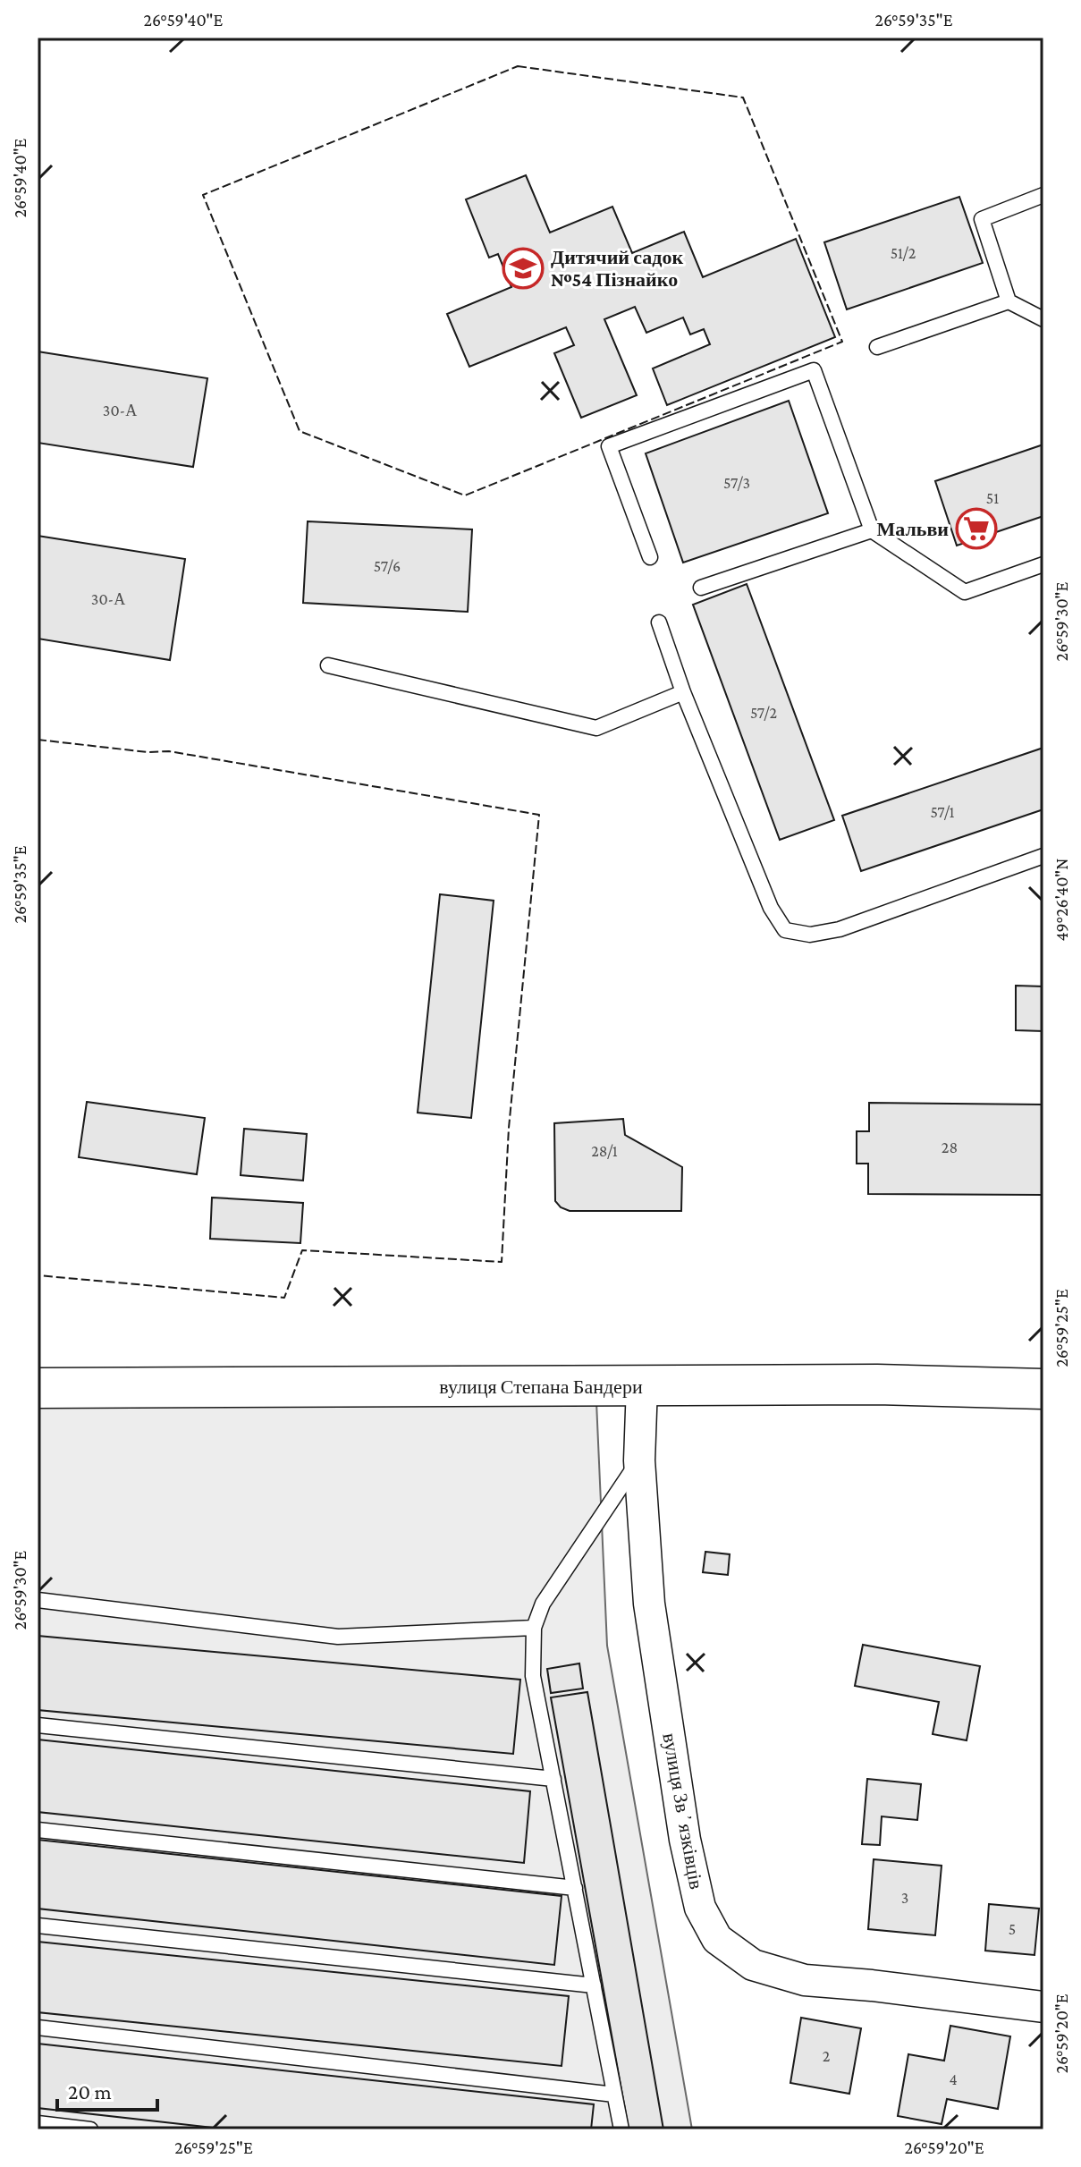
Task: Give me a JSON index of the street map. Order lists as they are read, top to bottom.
{
  "streets": {
    "main road": ["вулиця Степана Бандери"],
    "street": ["вулиця Звʼязківців"]
  },
  "crossings": [
    ["вулиця Степана Бандери", "вулиця Звʼязківців"]
  ],
  "places": {
    "school or university": ["Дитячий садок №54 Пізнайко"],
    "supermarket": ["Мальви"]
  },
  "house_numbers": [
    "51/2",
    "30-А",
    "57/3",
    "51",
    "57/6",
    "30-А",
    "57/2",
    "57/1",
    "28",
    "28/1",
    "3",
    "5",
    "2",
    "4"
  ],
  "scale_bar": "20 m",
  "coordinates": [
    "26°59'40\"E",
    "26°59'35\"E",
    "26°59'30\"E",
    "49°26'40\"N",
    "26°59'25\"E",
    "26°59'20\"E"
  ]
}
